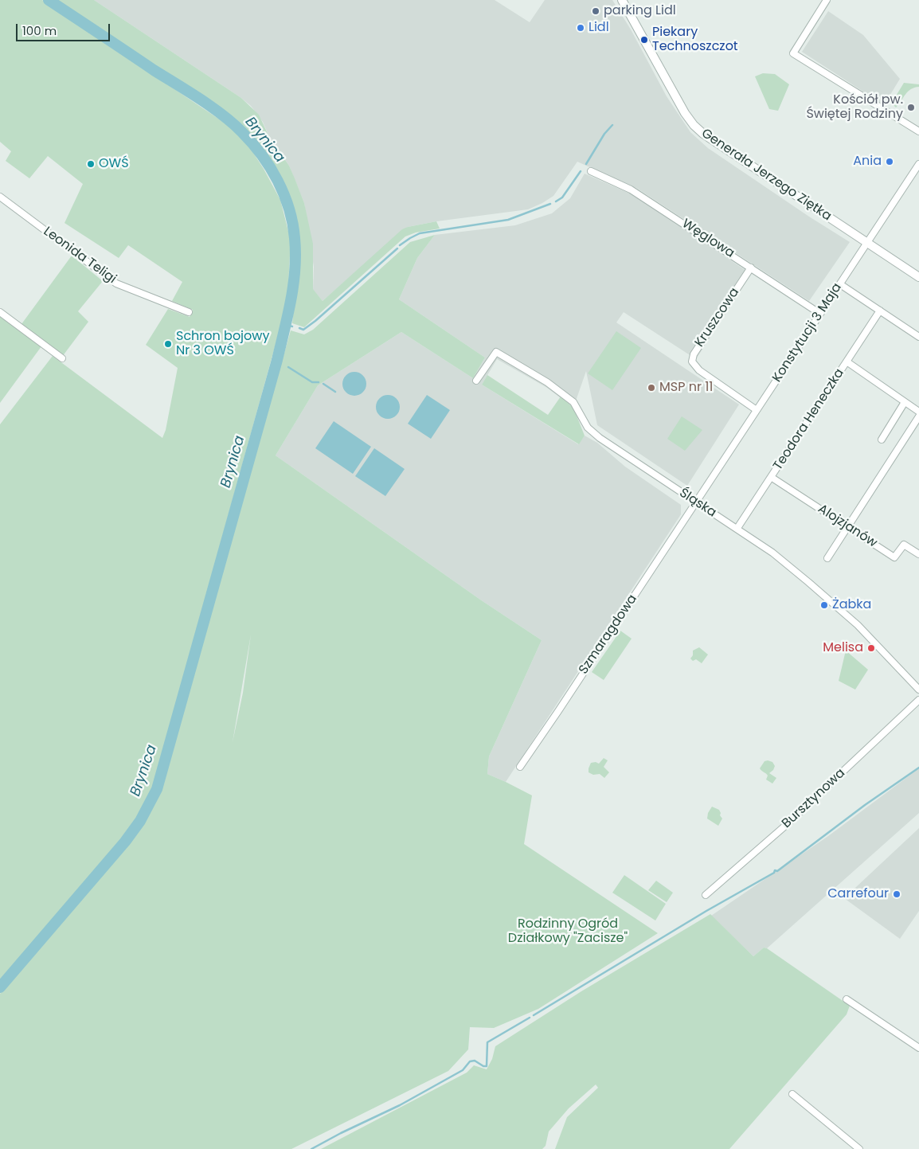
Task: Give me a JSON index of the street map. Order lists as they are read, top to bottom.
{
  "streets": {
    "street": [
      "Generała Jerzego Ziętka",
      "Węglowa",
      "Leonida Teligi",
      "Kruszcowa",
      "Konstytucji 3 Maja",
      "Teodora Heneczka",
      "Śląska",
      "Alojzjanów",
      "Szmaragdowa",
      "Bursztynowa"
    ]
  },
  "crossings": [
    ["Generała Jerzego Ziętka", "Konstytucji 3 Maja"],
    ["Węglowa", "Kruszcowa"],
    ["Węglowa", "Konstytucji 3 Maja"],
    ["Kruszcowa", "Konstytucji 3 Maja"],
    ["Konstytucji 3 Maja", "Śląska"],
    ["Konstytucji 3 Maja", "Szmaragdowa"],
    ["Teodora Heneczka", "Śląska"],
    ["Teodora Heneczka", "Alojzjanów"],
    ["Śląska", "Szmaragdowa"]
  ],
  "water": ["Brynica"],
  "parks": ["Rodzinny Ogród Działkowy \"Zacisze\""],
  "places": [
    "parking Lidl",
    "Lidl",
    "Piekary Technoszczot",
    "Kościół pw. Świętej Rodziny",
    "Ania",
    "OWŚ",
    "Schron bojowy Nr 3 OWŚ",
    "MSP nr 11",
    "Żabka",
    "Melisa",
    "Carrefour"
  ],
  "scale_bar": "100 m"
}
